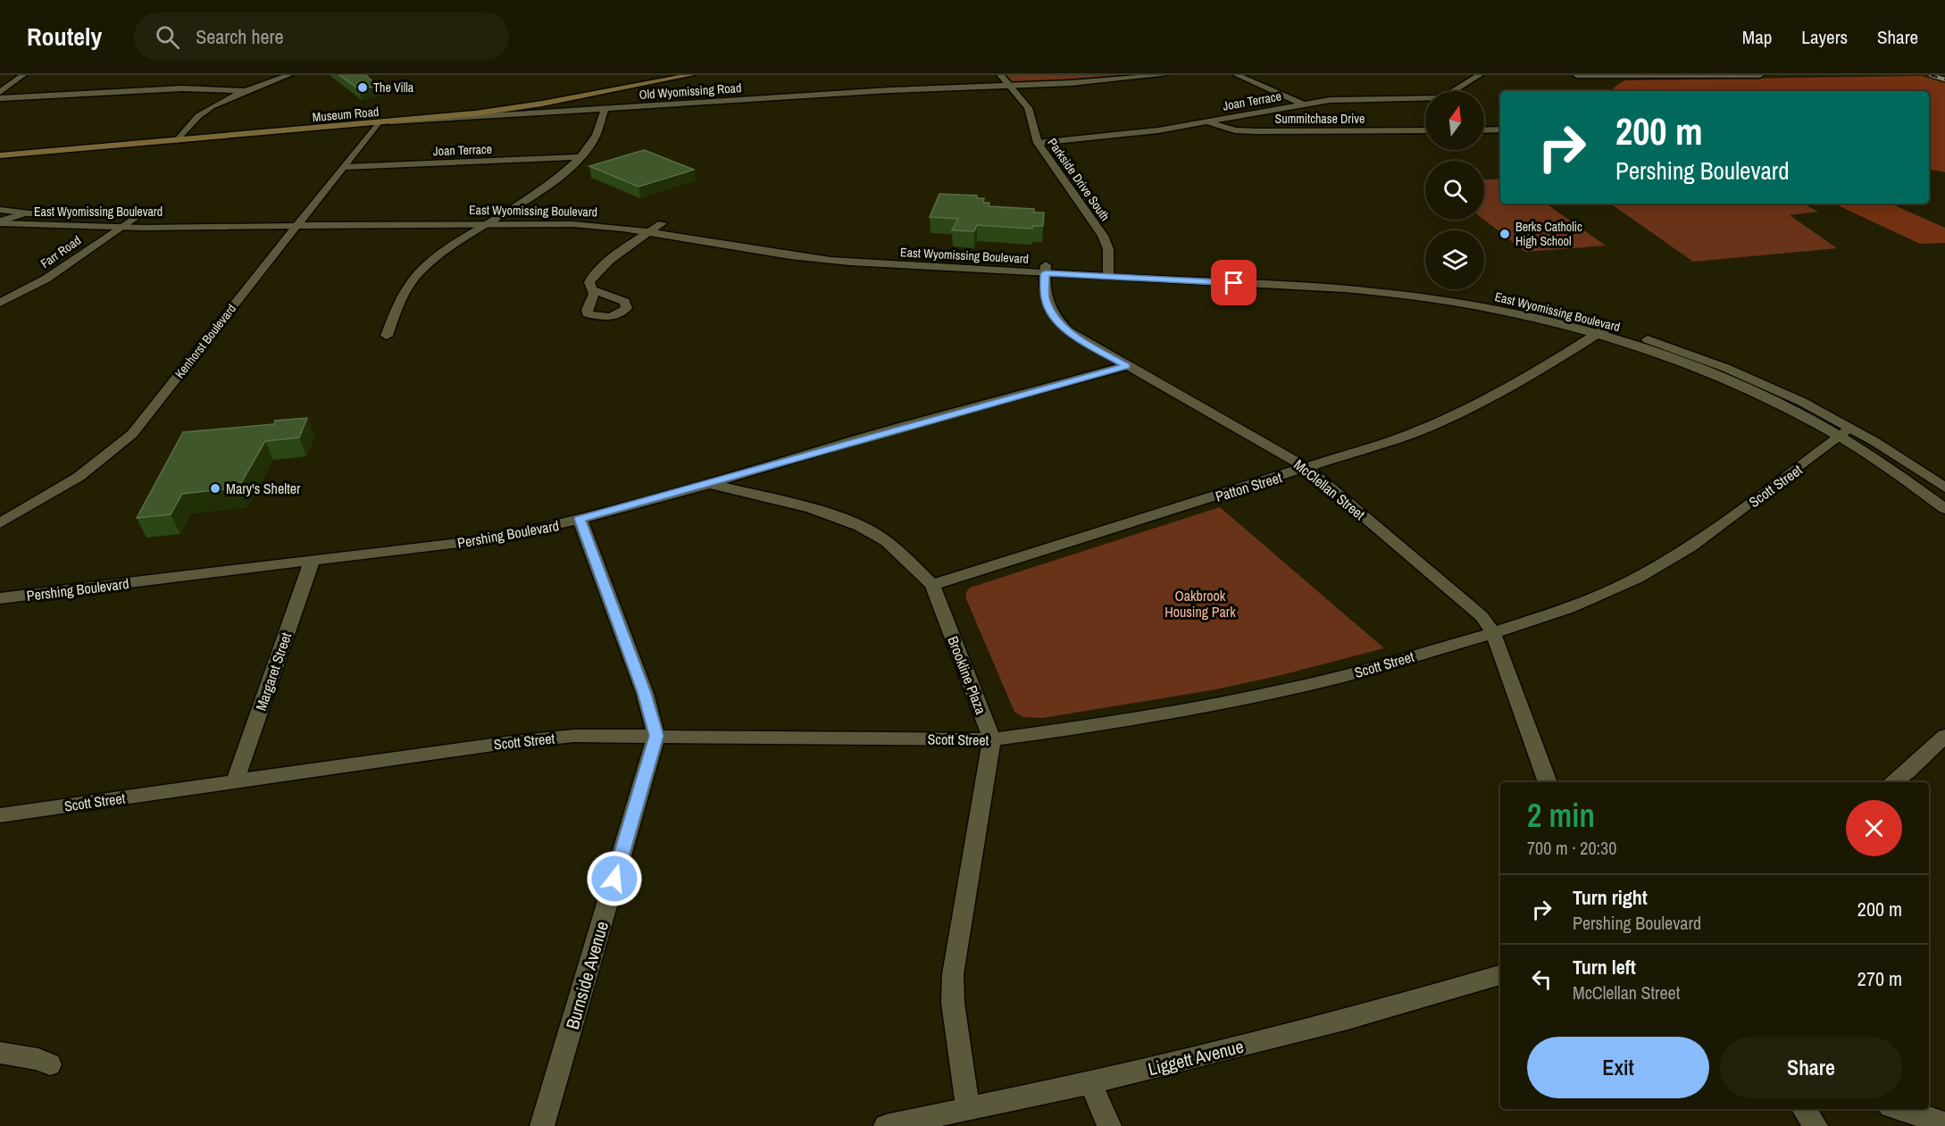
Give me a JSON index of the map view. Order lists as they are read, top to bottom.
{
  "streets": {
    "main road": ["Museum Road"],
    "street": [
      "Old Wyomissing Road",
      "Joan Terrace",
      "Summitchase Drive",
      "Parkside Drive South",
      "East Wyomissing Boulevard",
      "Farr Road",
      "Kenhorst Boulevard",
      "Scott Street",
      "Patton Street",
      "McClellan Street",
      "Pershing Boulevard",
      "Margaret Street",
      "Brookline Plaza",
      "Burnside Avenue",
      "Liggett Avenue"
    ]
  },
  "crossings": [
    ["Old Wyomissing Road", "Museum Road"],
    ["Old Wyomissing Road", "Parkside Drive South"],
    ["Old Wyomissing Road", "Kenhorst Boulevard"],
    ["Joan Terrace", "Summitchase Drive"],
    ["Joan Terrace", "Parkside Drive South"],
    ["Joan Terrace", "Kenhorst Boulevard"],
    ["Museum Road", "Kenhorst Boulevard"],
    ["Parkside Drive South", "East Wyomissing Boulevard"],
    ["East Wyomissing Boulevard", "Farr Road"],
    ["East Wyomissing Boulevard", "Kenhorst Boulevard"],
    ["East Wyomissing Boulevard", "Scott Street"],
    ["East Wyomissing Boulevard", "Patton Street"],
    ["East Wyomissing Boulevard", "McClellan Street"],
    ["Scott Street", "McClellan Street"],
    ["Scott Street", "Margaret Street"],
    ["Scott Street", "Brookline Plaza"],
    ["Scott Street", "Burnside Avenue"],
    ["Patton Street", "McClellan Street"],
    ["Patton Street", "Brookline Plaza"],
    ["McClellan Street", "Pershing Boulevard"],
    ["Pershing Boulevard", "Margaret Street"],
    ["Pershing Boulevard", "Brookline Plaza"]
  ],
  "parks": ["Oakbrook Housing Park"],
  "places": ["The Villa", "Berks Catholic High School", "Mary's Shelter"],
  "north": "top",
  "page": {
    "header": "Routely",
    "search": "Search here",
    "nav": ["Map", "Layers", "Share"],
    "turn": ["200 m", "Pershing Boulevard"],
    "heading": ["2 min", "700 m · 20:30"],
    "list": [
      {
        "name": "Turn right",
        "note": "Pershing Boulevard",
        "value": "200 m"
      },
      {
        "name": "Turn left",
        "note": "McClellan Street",
        "value": "270 m"
      }
    ],
    "buttons": ["Exit", "Share"]
  }
}
